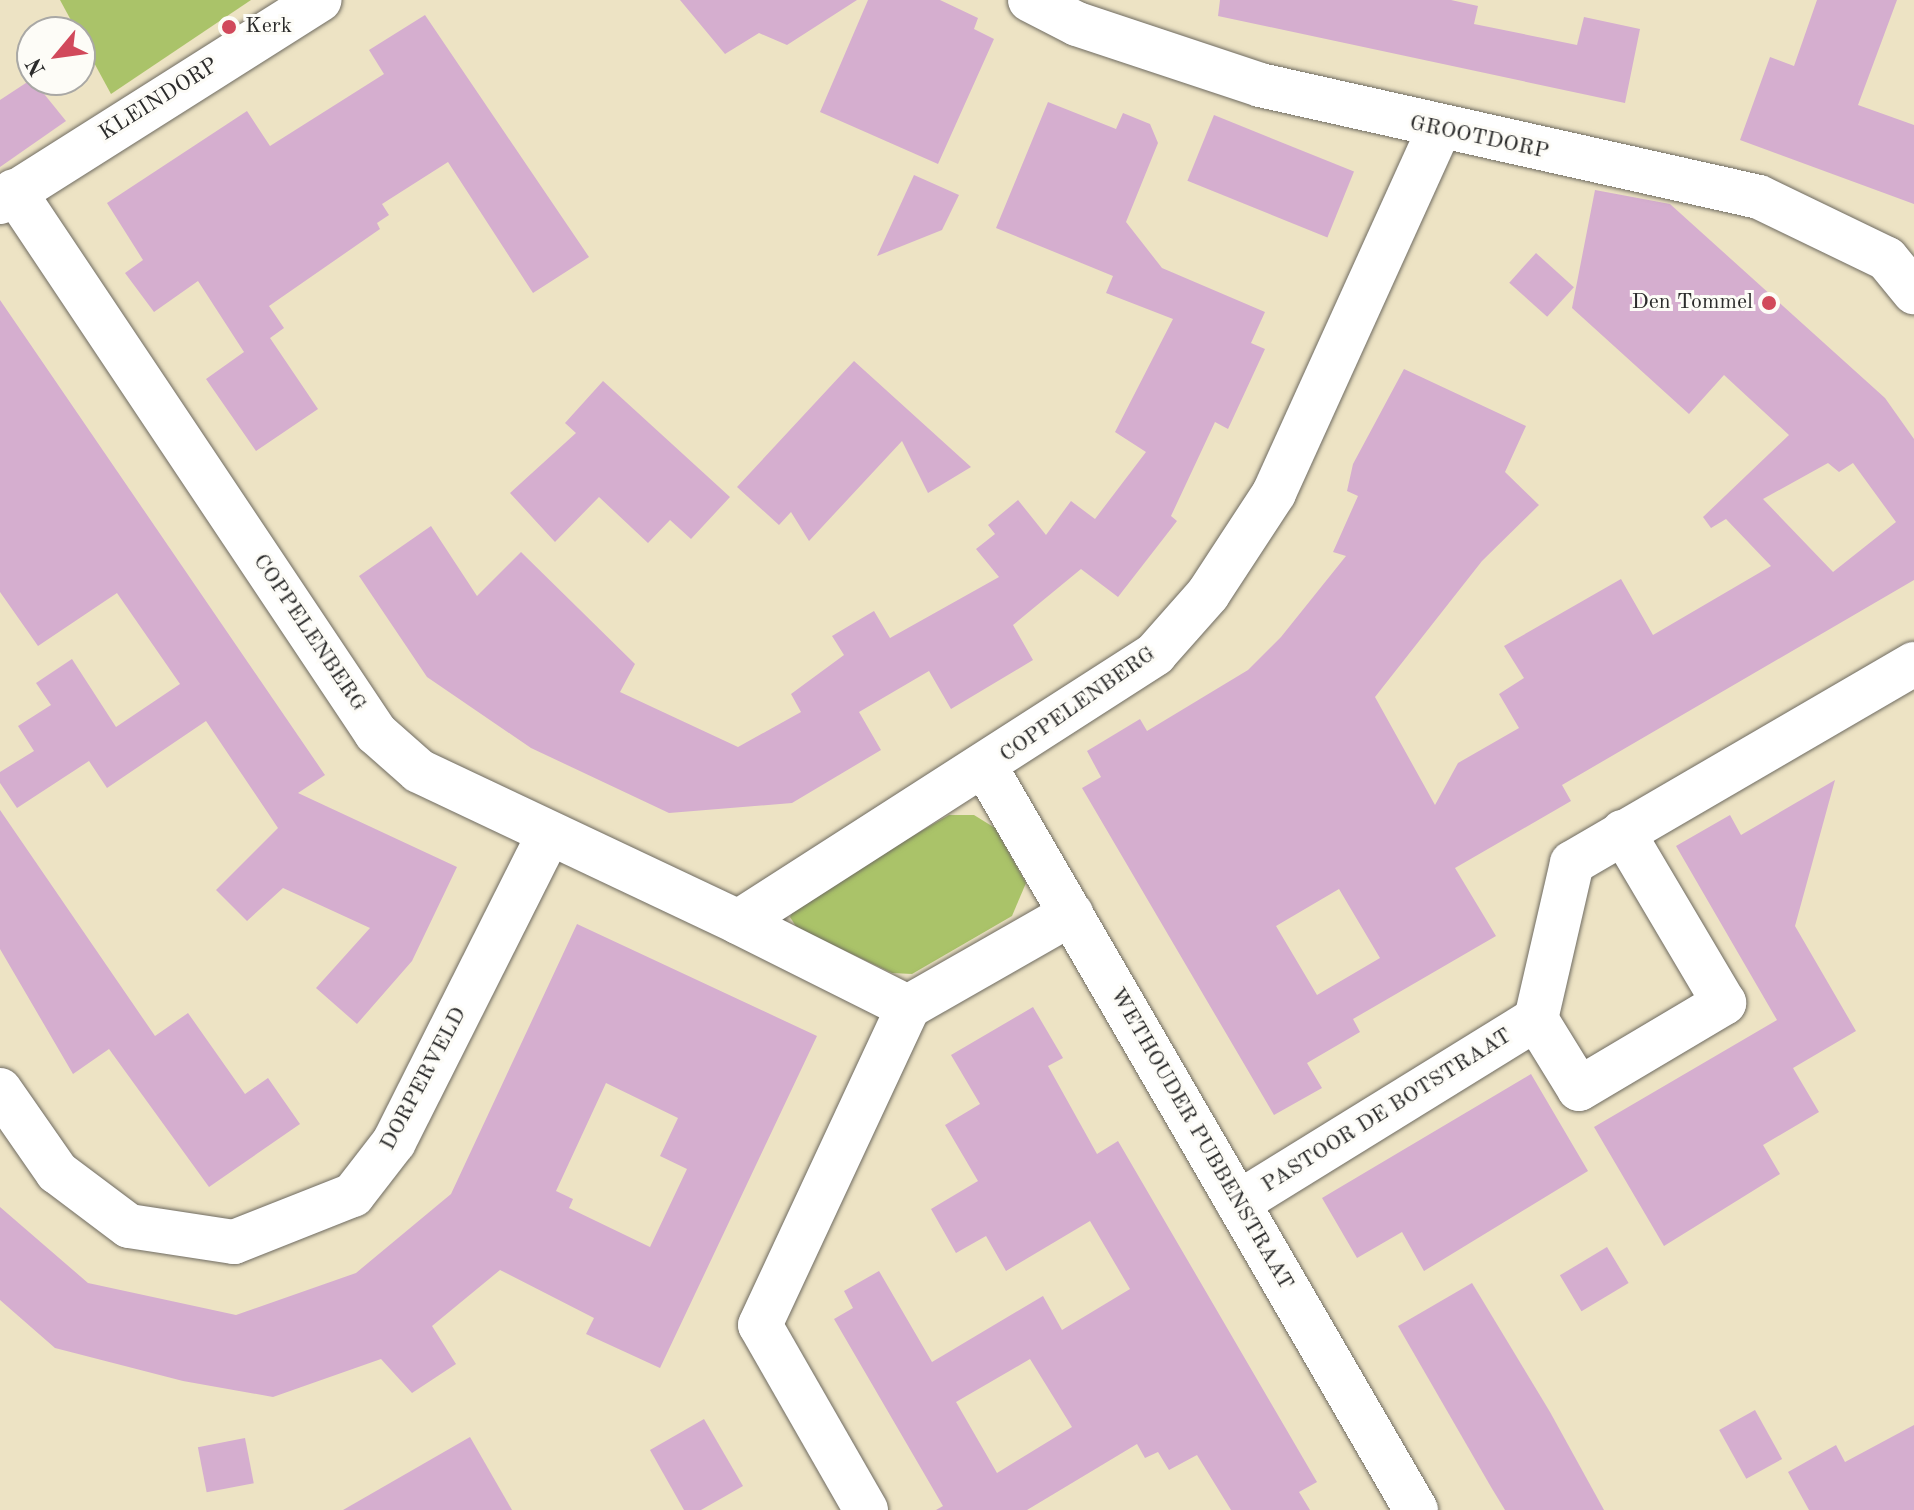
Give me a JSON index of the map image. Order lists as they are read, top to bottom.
{
  "streets": {
    "street": [
      "KLEINDORP",
      "GROOTDORP",
      "COPPELENBERG",
      "DORPERVELD",
      "PASTOOR DE BOTSTRAAT",
      "WETHOUDER PUBBENSTRAAT"
    ]
  },
  "crossings": [
    ["KLEINDORP", "COPPELENBERG"],
    ["GROOTDORP", "COPPELENBERG"],
    ["COPPELENBERG", "DORPERVELD"],
    ["COPPELENBERG", "WETHOUDER PUBBENSTRAAT"],
    ["PASTOOR DE BOTSTRAAT", "WETHOUDER PUBBENSTRAAT"]
  ],
  "places": ["Kerk", "Den Tommel"],
  "north": "bottom left"
}
